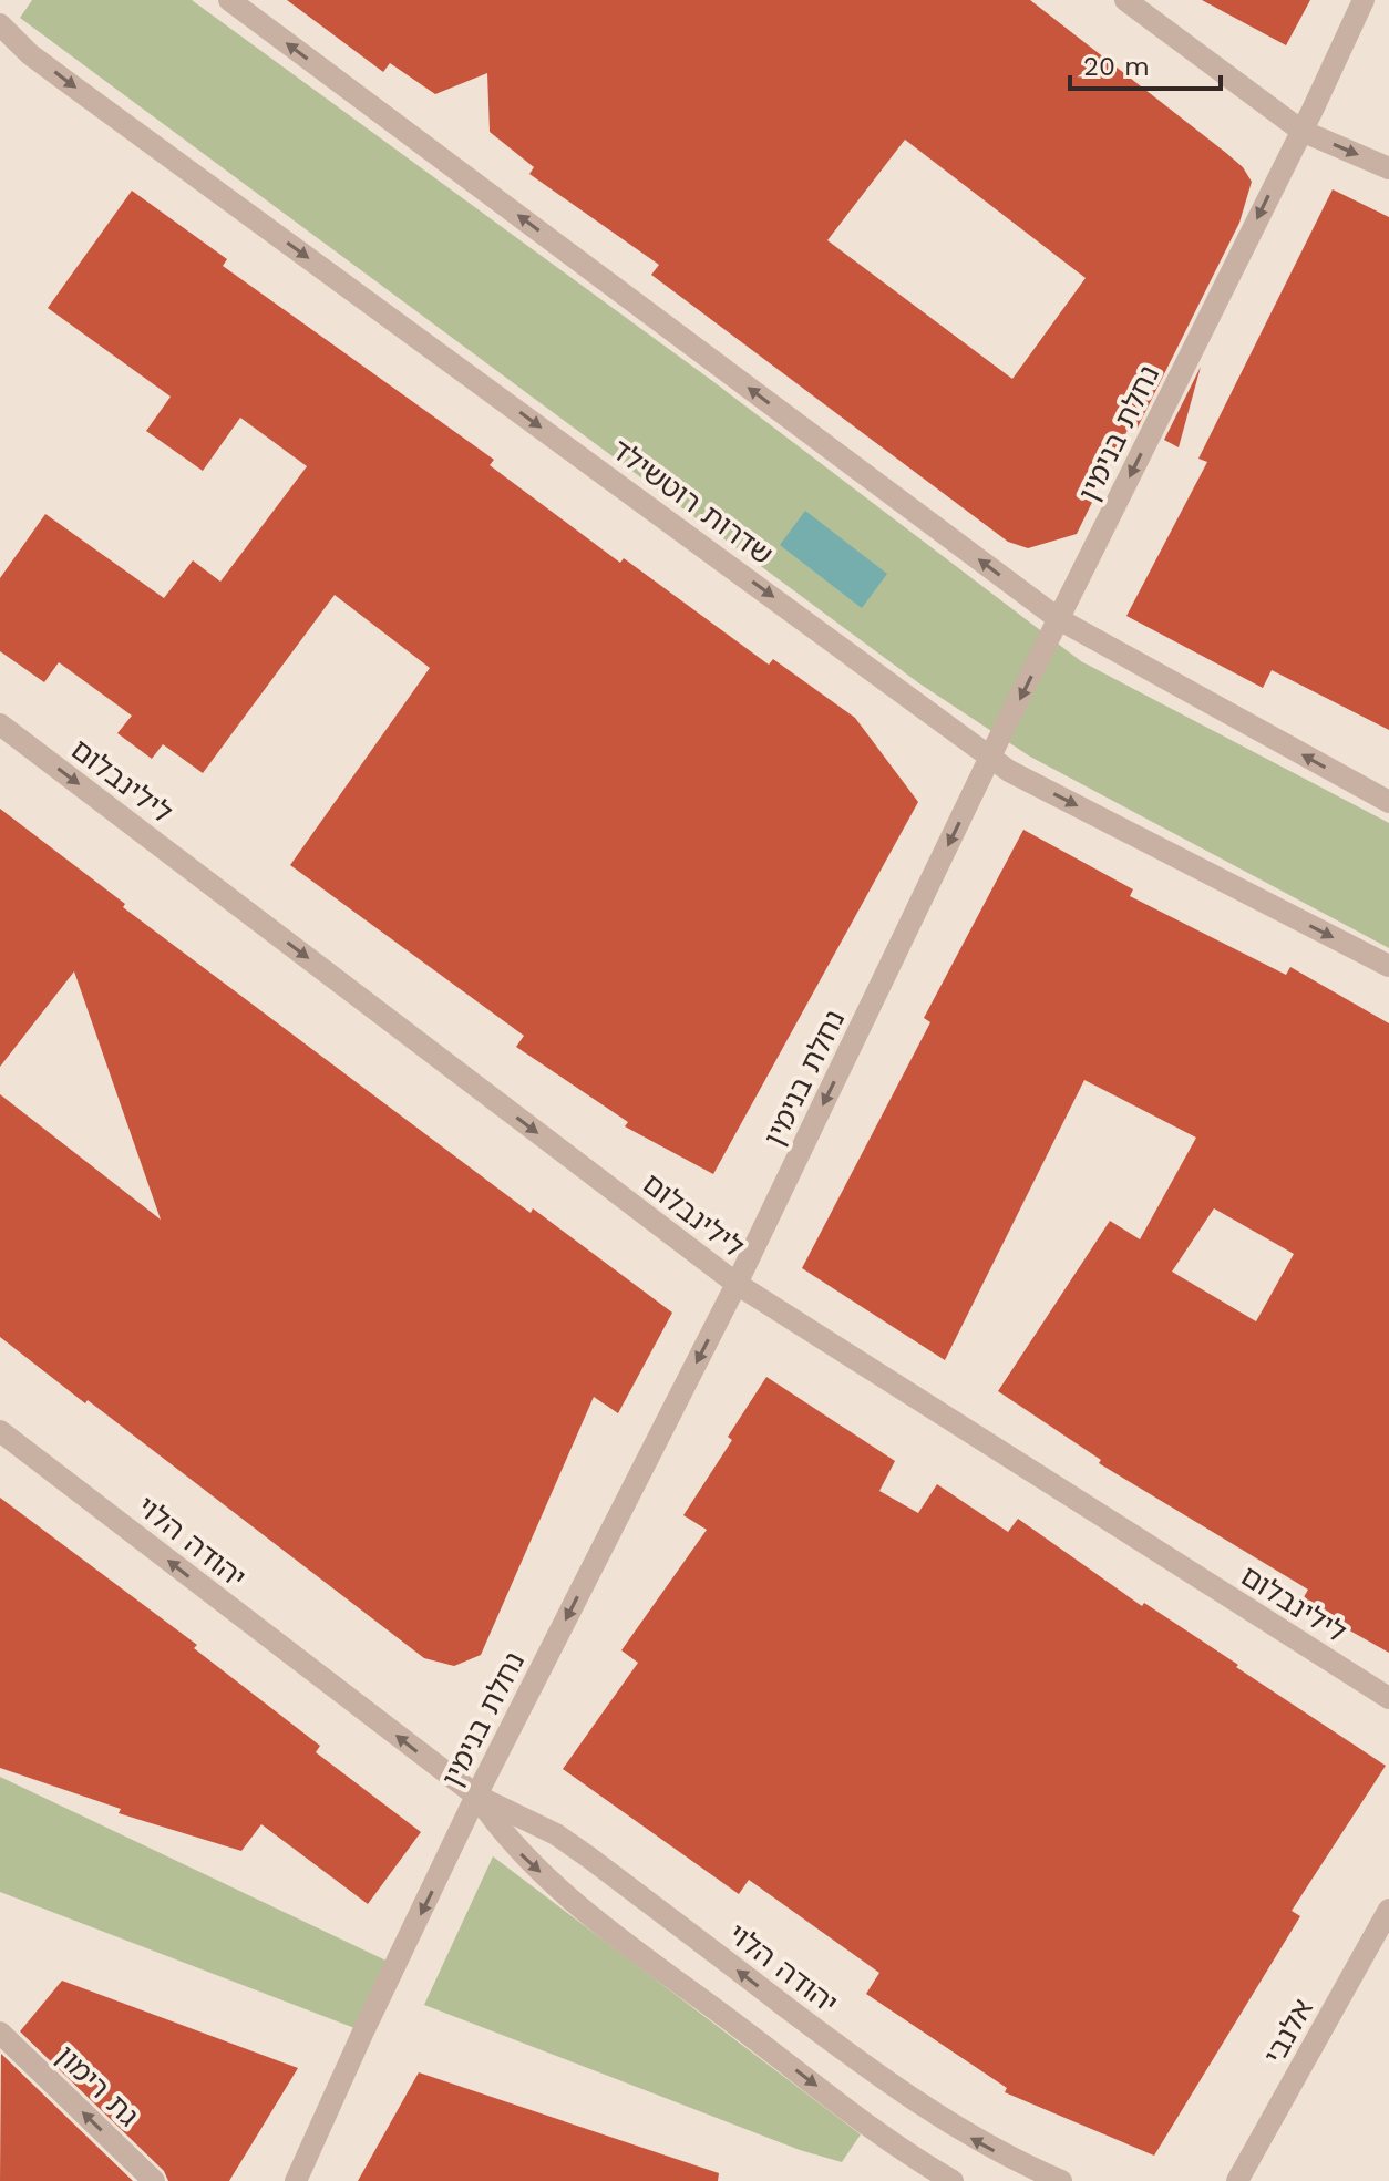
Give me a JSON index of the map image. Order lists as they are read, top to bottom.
{
  "streets": {
    "street": [
      "נחלת בנימין",
      "שדרות רוטשילד",
      "לילינבלום",
      "יהודה הלוי",
      "אלנבי",
      "גת רימון"
    ]
  },
  "crossings": [
    ["נחלת בנימין", "שדרות רוטשילד"],
    ["נחלת בנימין", "לילינבלום"],
    ["נחלת בנימין", "יהודה הלוי"]
  ],
  "one_way": ["נחלת בנימין", "לילינבלום", "גת רימון"],
  "scale_bar": "20 m"
}
